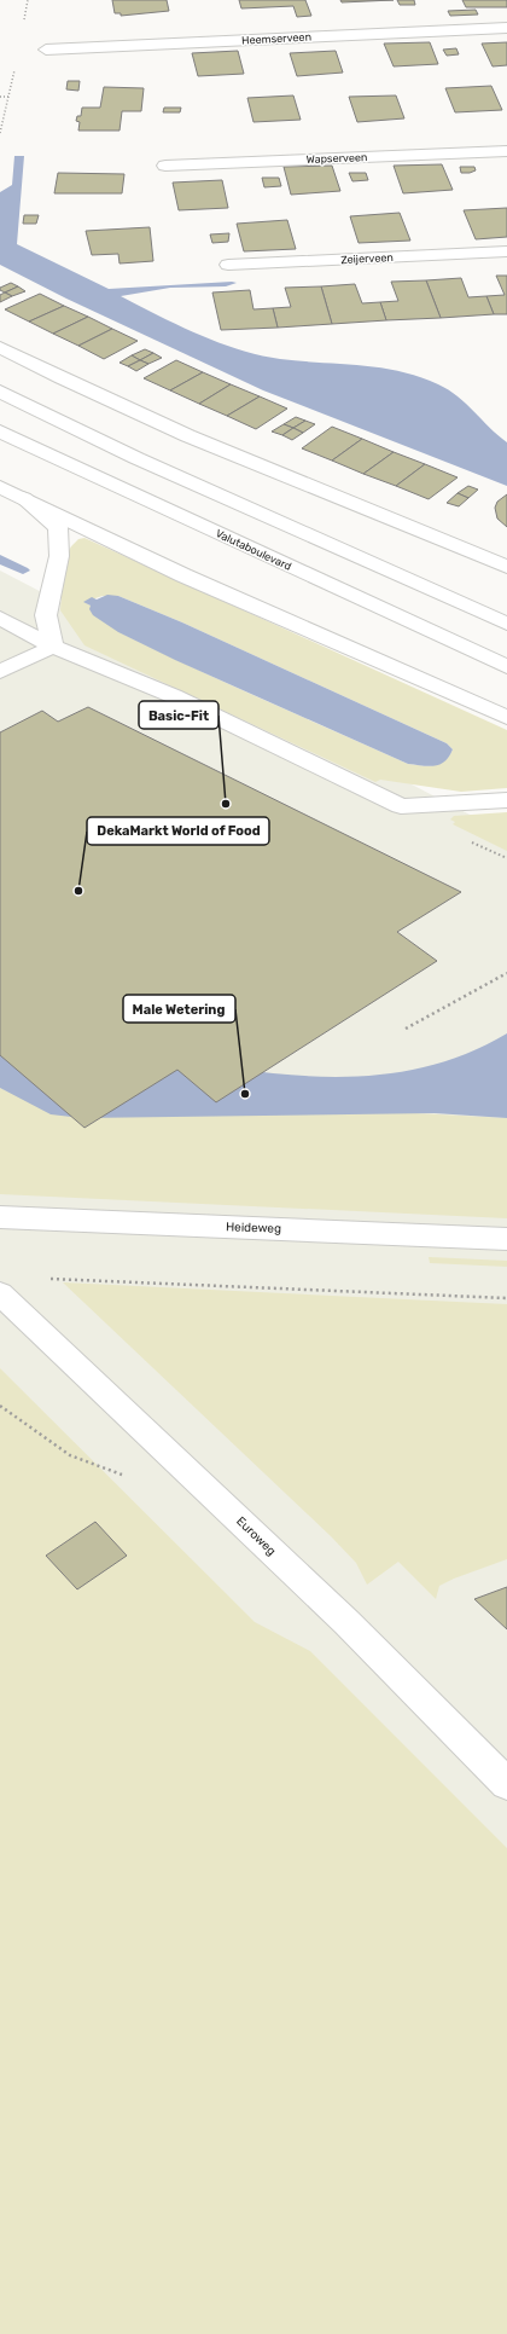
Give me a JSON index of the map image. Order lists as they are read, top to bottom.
{
  "streets": {
    "street": [
      "Heemserveen",
      "Wapserveen",
      "Zeijerveen",
      "Valutaboulevard",
      "Heideweg",
      "Euroweg"
    ]
  },
  "places": ["Basic-Fit", "DekaMarkt World of Food", "Male Wetering"]
}
